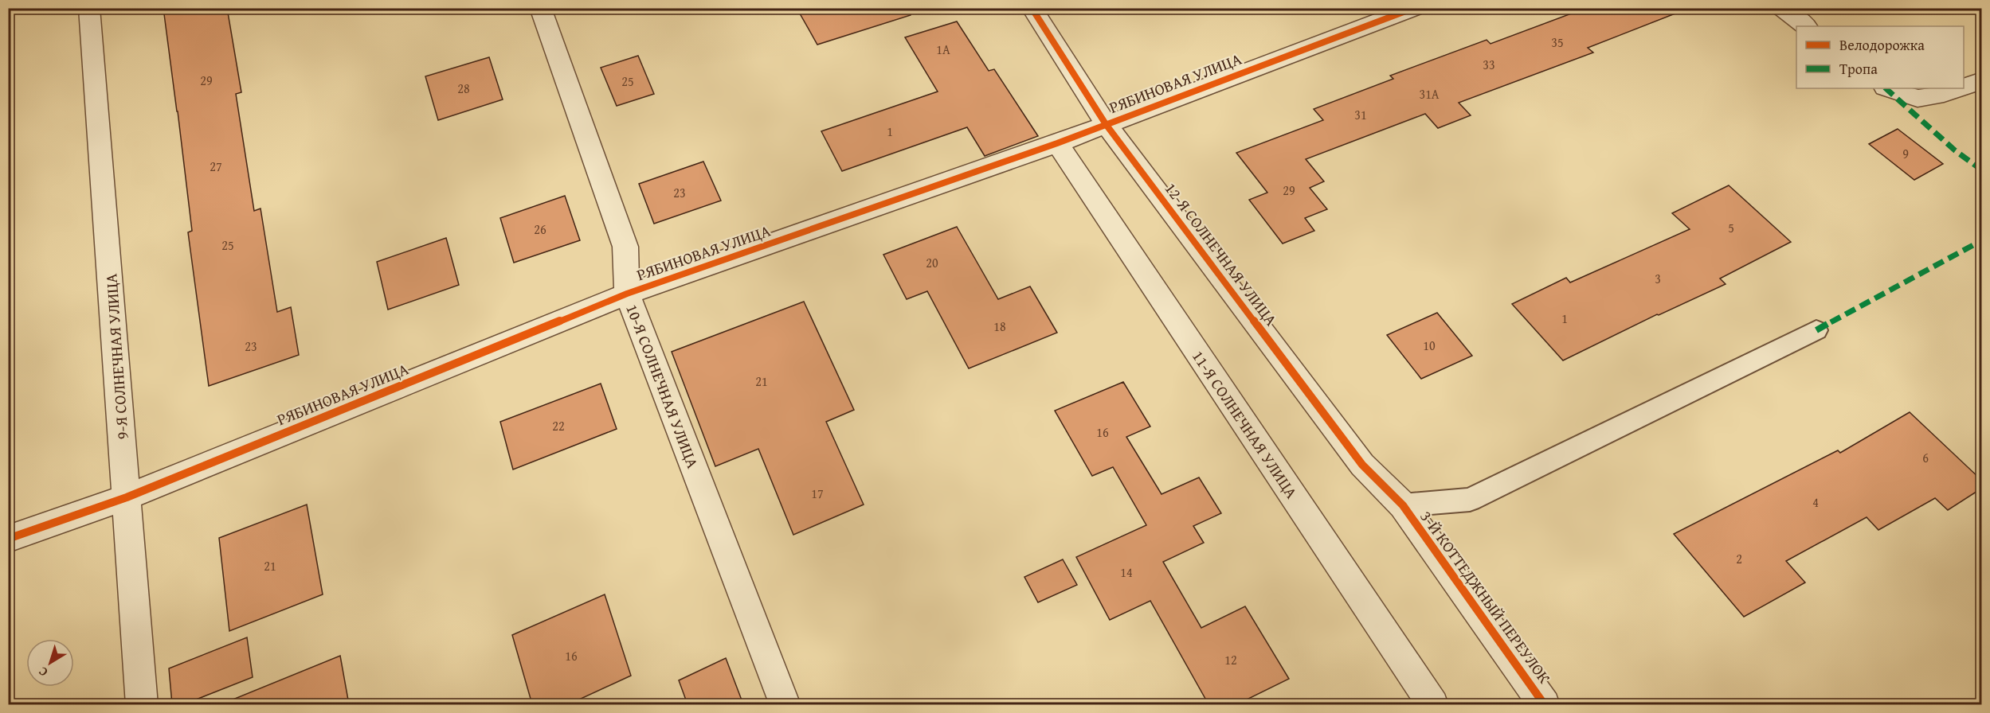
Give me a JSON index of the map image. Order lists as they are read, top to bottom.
{
  "streets": {
    "street": [
      "РЯБИНОВАЯ УЛИЦА",
      "12-Я СОЛНЕЧНАЯ УЛИЦА",
      "9-Я СОЛНЕЧНАЯ УЛИЦА",
      "10-Я СОЛНЕЧНАЯ УЛИЦА",
      "11-Я СОЛНЕЧНАЯ УЛИЦА",
      "3-Й КОТТЕДЖНЫЙ ПЕРЕУЛОК"
    ]
  },
  "crossings": [
    ["РЯБИНОВАЯ УЛИЦА", "12-Я СОЛНЕЧНАЯ УЛИЦА"],
    ["РЯБИНОВАЯ УЛИЦА", "9-Я СОЛНЕЧНАЯ УЛИЦА"],
    ["РЯБИНОВАЯ УЛИЦА", "10-Я СОЛНЕЧНАЯ УЛИЦА"],
    ["РЯБИНОВАЯ УЛИЦА", "11-Я СОЛНЕЧНАЯ УЛИЦА"],
    ["12-Я СОЛНЕЧНАЯ УЛИЦА", "3-Й КОТТЕДЖНЫЙ ПЕРЕУЛОК"]
  ],
  "house_numbers": [
    "35",
    "1А",
    "33",
    "29",
    "25",
    "28",
    "31А",
    "31",
    "1",
    "9",
    "27",
    "29",
    "23",
    "5",
    "26",
    "25",
    "20",
    "3",
    "1",
    "18",
    "10",
    "23",
    "21",
    "22",
    "16",
    "6",
    "17",
    "4",
    "2",
    "21",
    "14",
    "16",
    "12"
  ],
  "legend": ["Велодорожка", "Тропа"],
  "north": "bottom left"
}
